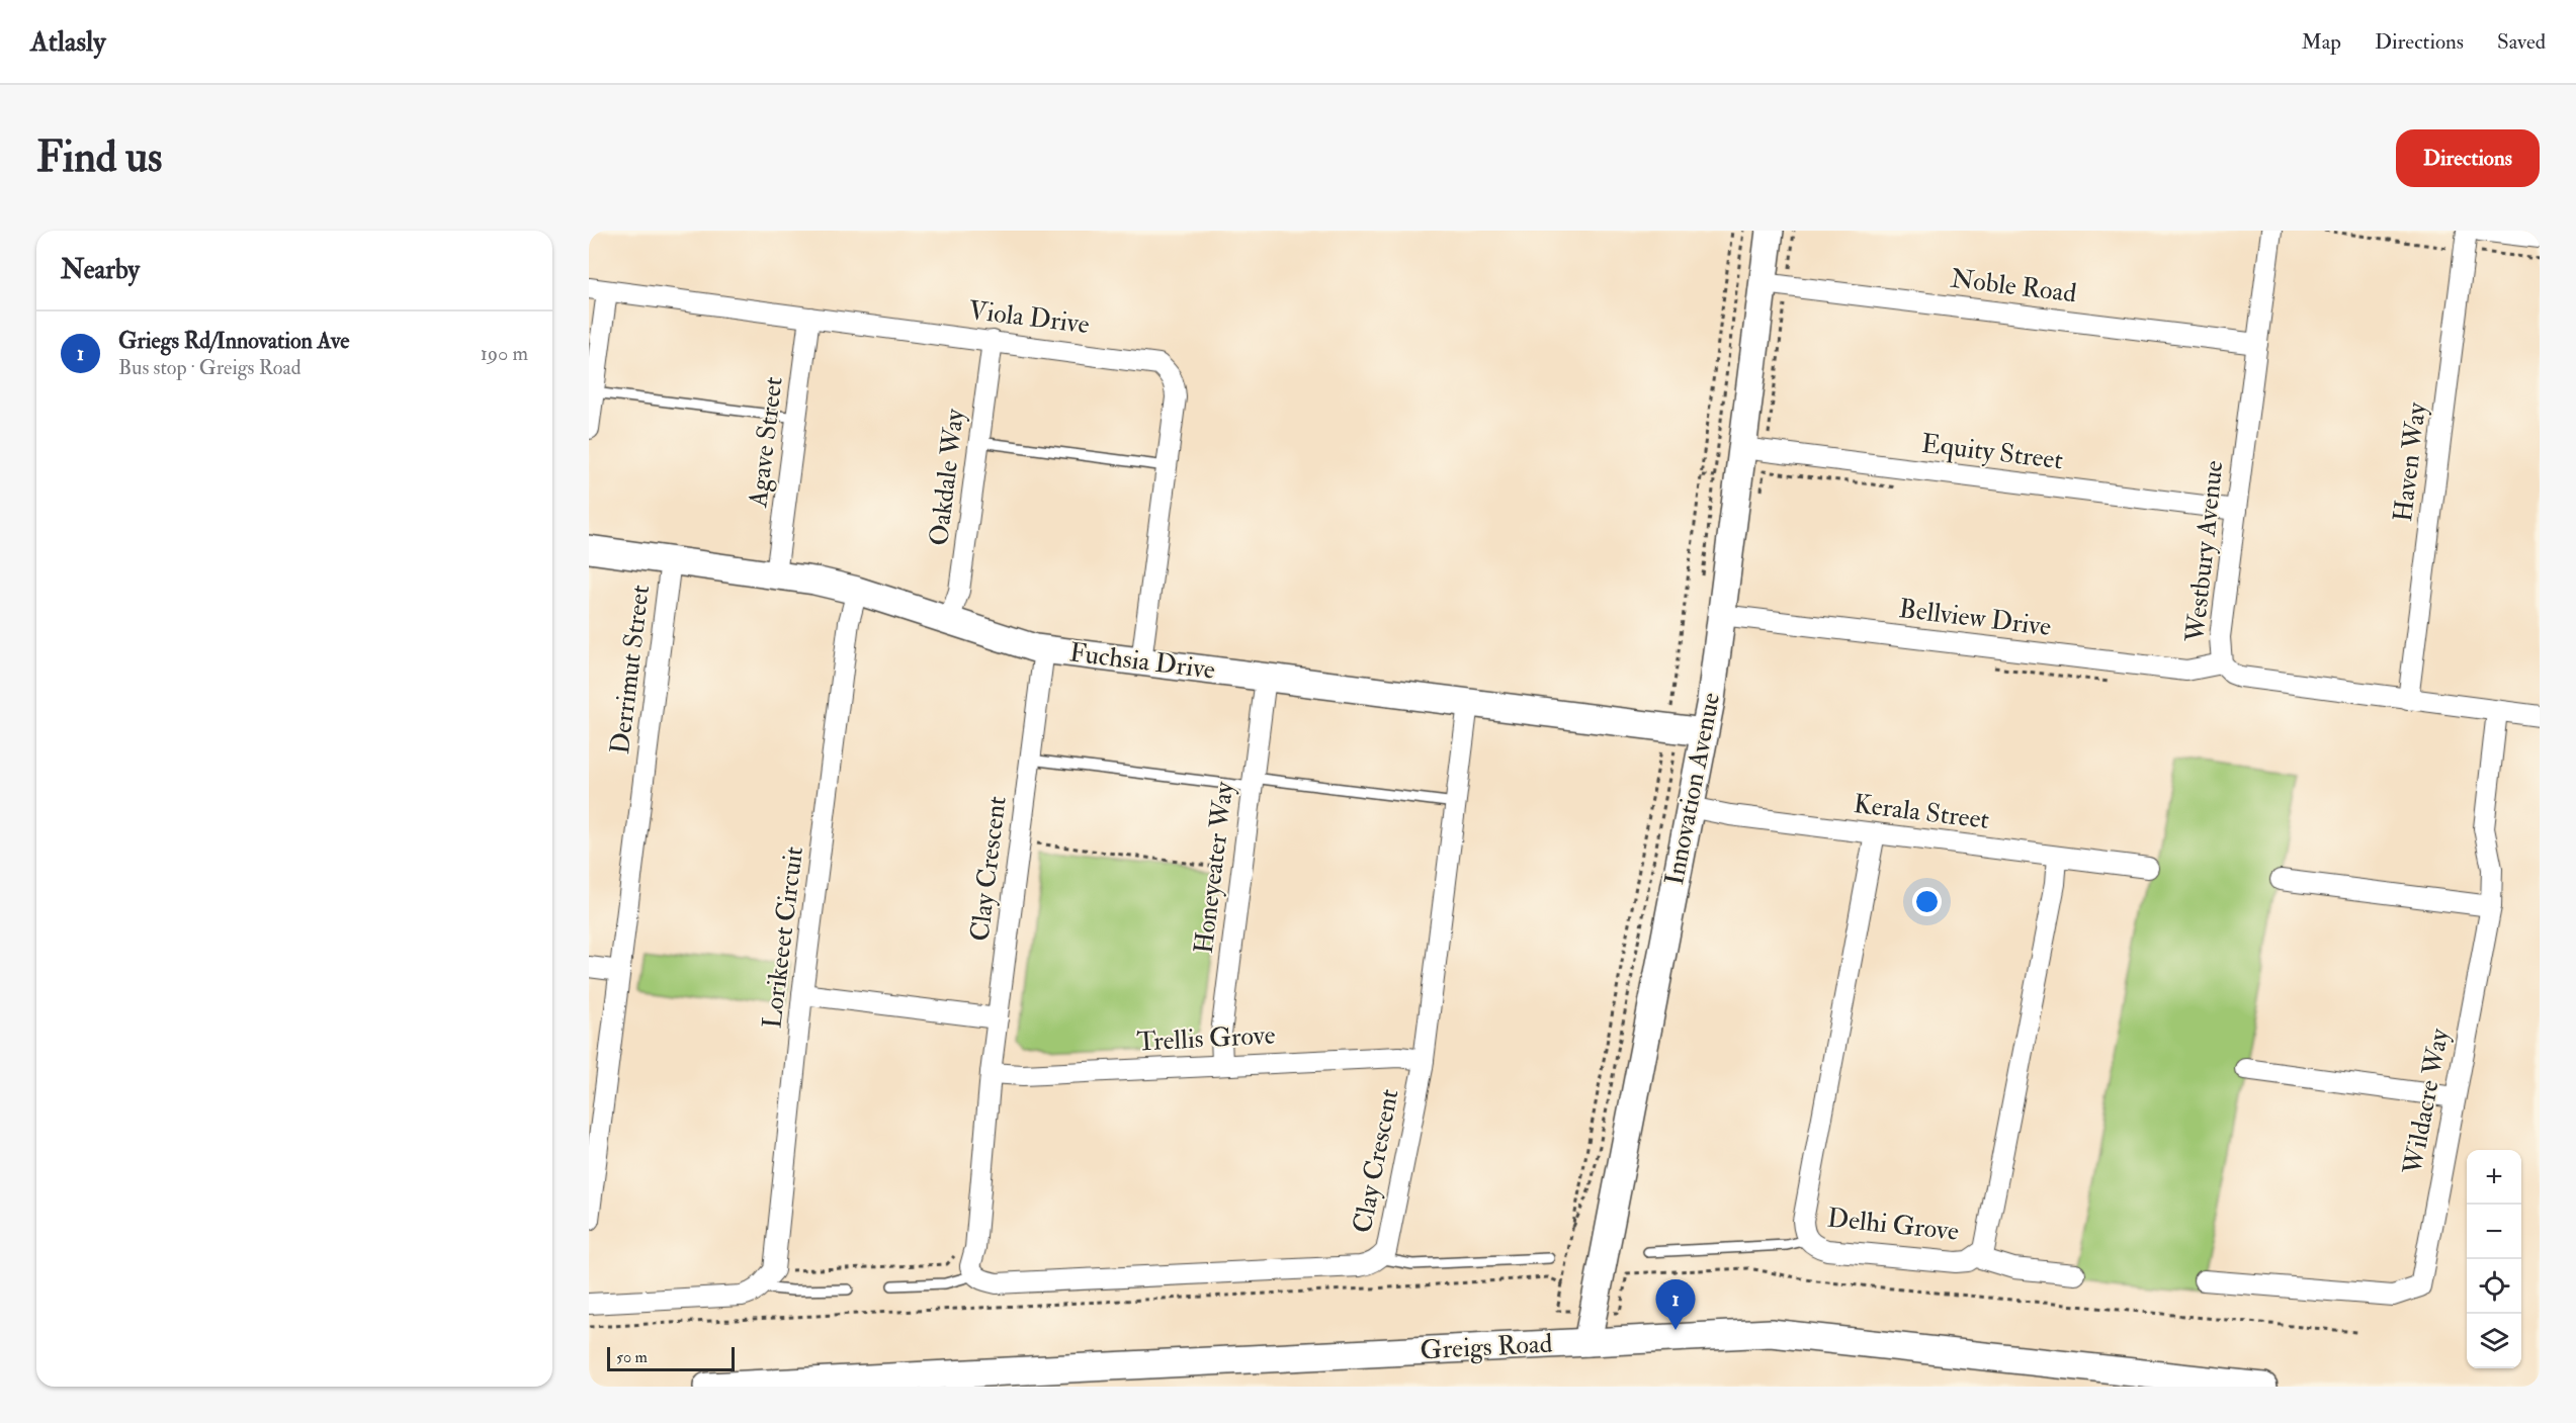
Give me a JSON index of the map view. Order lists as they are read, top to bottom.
{
  "streets": {
    "street": [
      "Noble Road",
      "Viola Drive",
      "Agave Street",
      "Equity Street",
      "Haven Way",
      "Oakdale Way",
      "Westbury Avenue",
      "Bellview Drive",
      "Fuchsia Drive",
      "Derrimut Street",
      "Innovation Avenue",
      "Kerala Street",
      "Honeyeater Way",
      "Clay Crescent",
      "Lorikeeet Circuit",
      "Trellis Grove",
      "Wildacre Way",
      "Delhi Grove",
      "Greigs Road"
    ]
  },
  "crossings": [
    ["Noble Road", "Westbury Avenue"],
    ["Noble Road", "Innovation Avenue"],
    ["Viola Drive", "Agave Street"],
    ["Viola Drive", "Oakdale Way"],
    ["Viola Drive", "Fuchsia Drive"],
    ["Agave Street", "Fuchsia Drive"],
    ["Equity Street", "Westbury Avenue"],
    ["Equity Street", "Innovation Avenue"],
    ["Haven Way", "Westbury Avenue"],
    ["Oakdale Way", "Fuchsia Drive"],
    ["Westbury Avenue", "Bellview Drive"],
    ["Westbury Avenue", "Wildacre Way"],
    ["Bellview Drive", "Innovation Avenue"],
    ["Fuchsia Drive", "Derrimut Street"],
    ["Fuchsia Drive", "Innovation Avenue"],
    ["Fuchsia Drive", "Honeyeater Way"],
    ["Fuchsia Drive", "Clay Crescent"],
    ["Fuchsia Drive", "Lorikeeet Circuit"],
    ["Innovation Avenue", "Kerala Street"],
    ["Innovation Avenue", "Greigs Road"],
    ["Kerala Street", "Delhi Grove"],
    ["Honeyeater Way", "Trellis Grove"],
    ["Clay Crescent", "Trellis Grove"]
  ],
  "scale_bar": "50 m",
  "page": {
    "header": "Atlasly",
    "nav": ["Map", "Directions", "Saved"],
    "buttons": "Directions",
    "title": "Find us",
    "heading": "Nearby",
    "list": [
      {
        "mark": "1",
        "name": "Griegs Rd/Innovation Ave",
        "note": "Bus stop · Greigs Road",
        "value": "190 m"
      }
    ],
    "map_buttons": ["+", "−"],
    "pins": "1",
    "scale": "50 m"
  }
}
